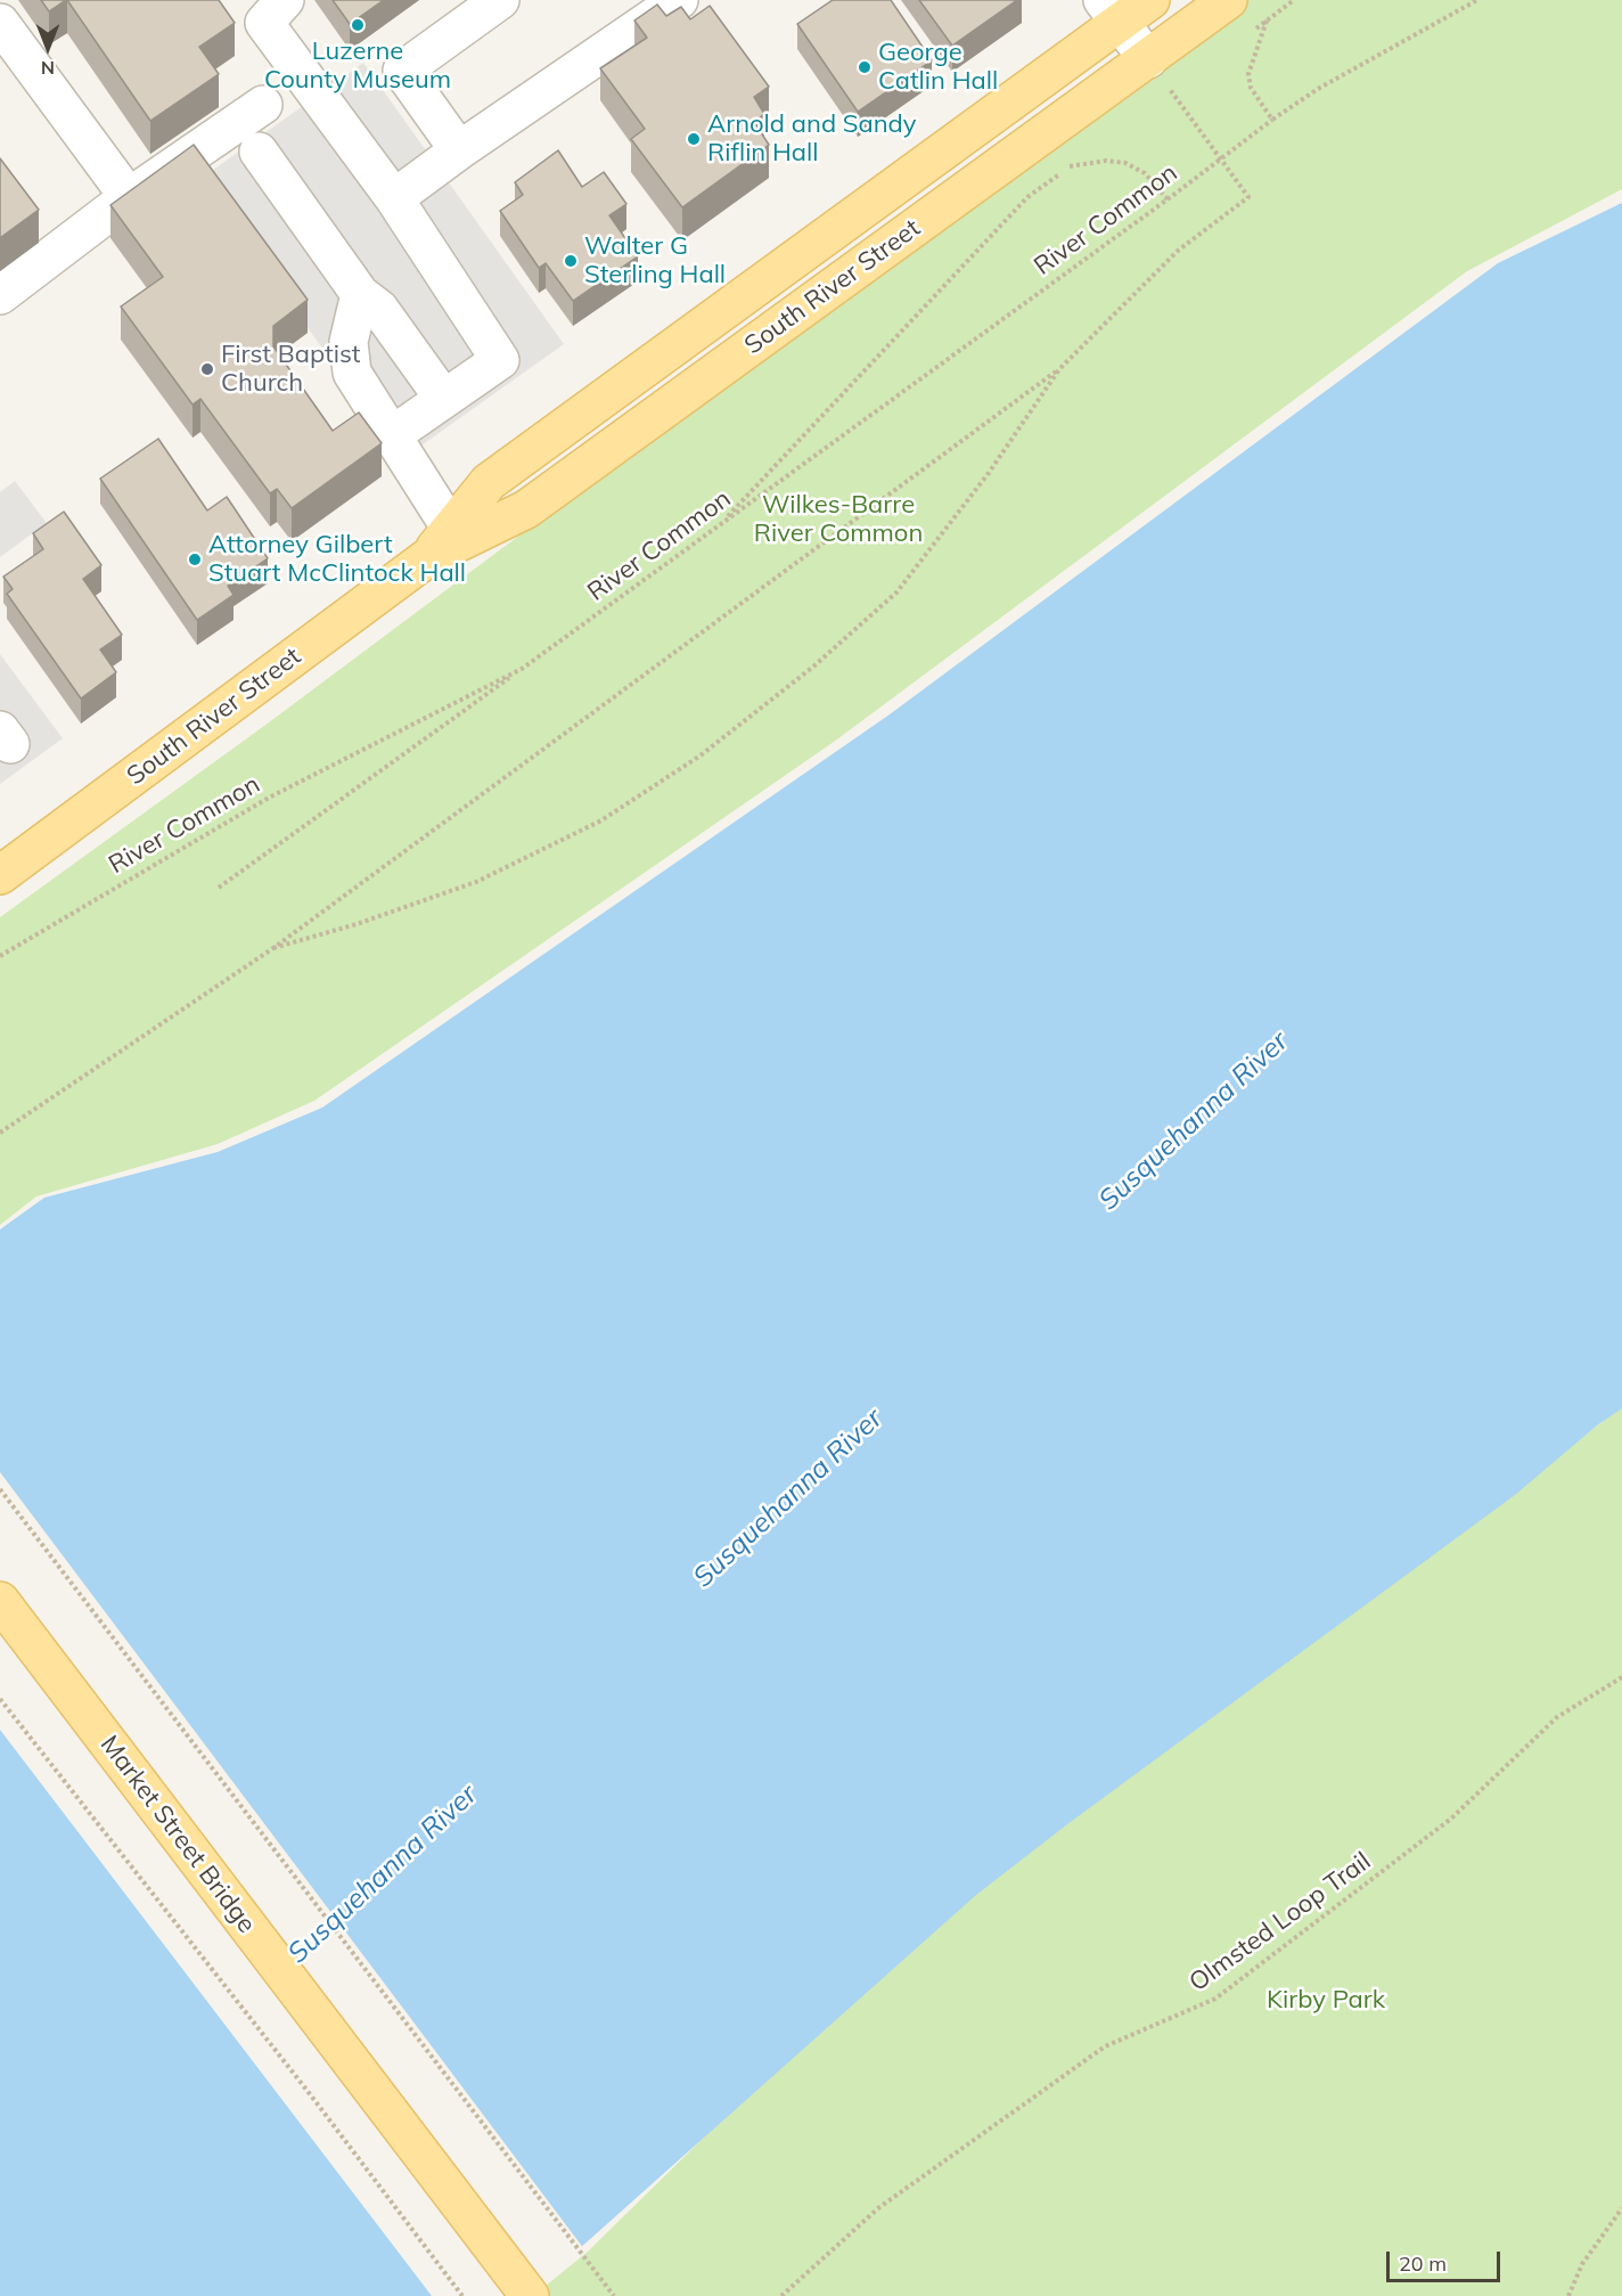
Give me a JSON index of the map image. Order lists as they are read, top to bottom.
{
  "streets": {
    "main road": ["South River Street", "Market Street Bridge"],
    "path": ["River Common", "Olmsted Loop Trail"]
  },
  "water": ["Susquehanna River"],
  "parks": ["Wilkes-Barre River Common", "Kirby Park"],
  "places": [
    "Luzerne County Museum",
    "George Catlin Hall",
    "Arnold and Sandy Riflin Hall",
    "Walter G Sterling Hall",
    "First Baptist Church",
    "Attorney Gilbert Stuart McClintock Hall"
  ],
  "scale_bar": "20 m",
  "north": "bottom"
}
